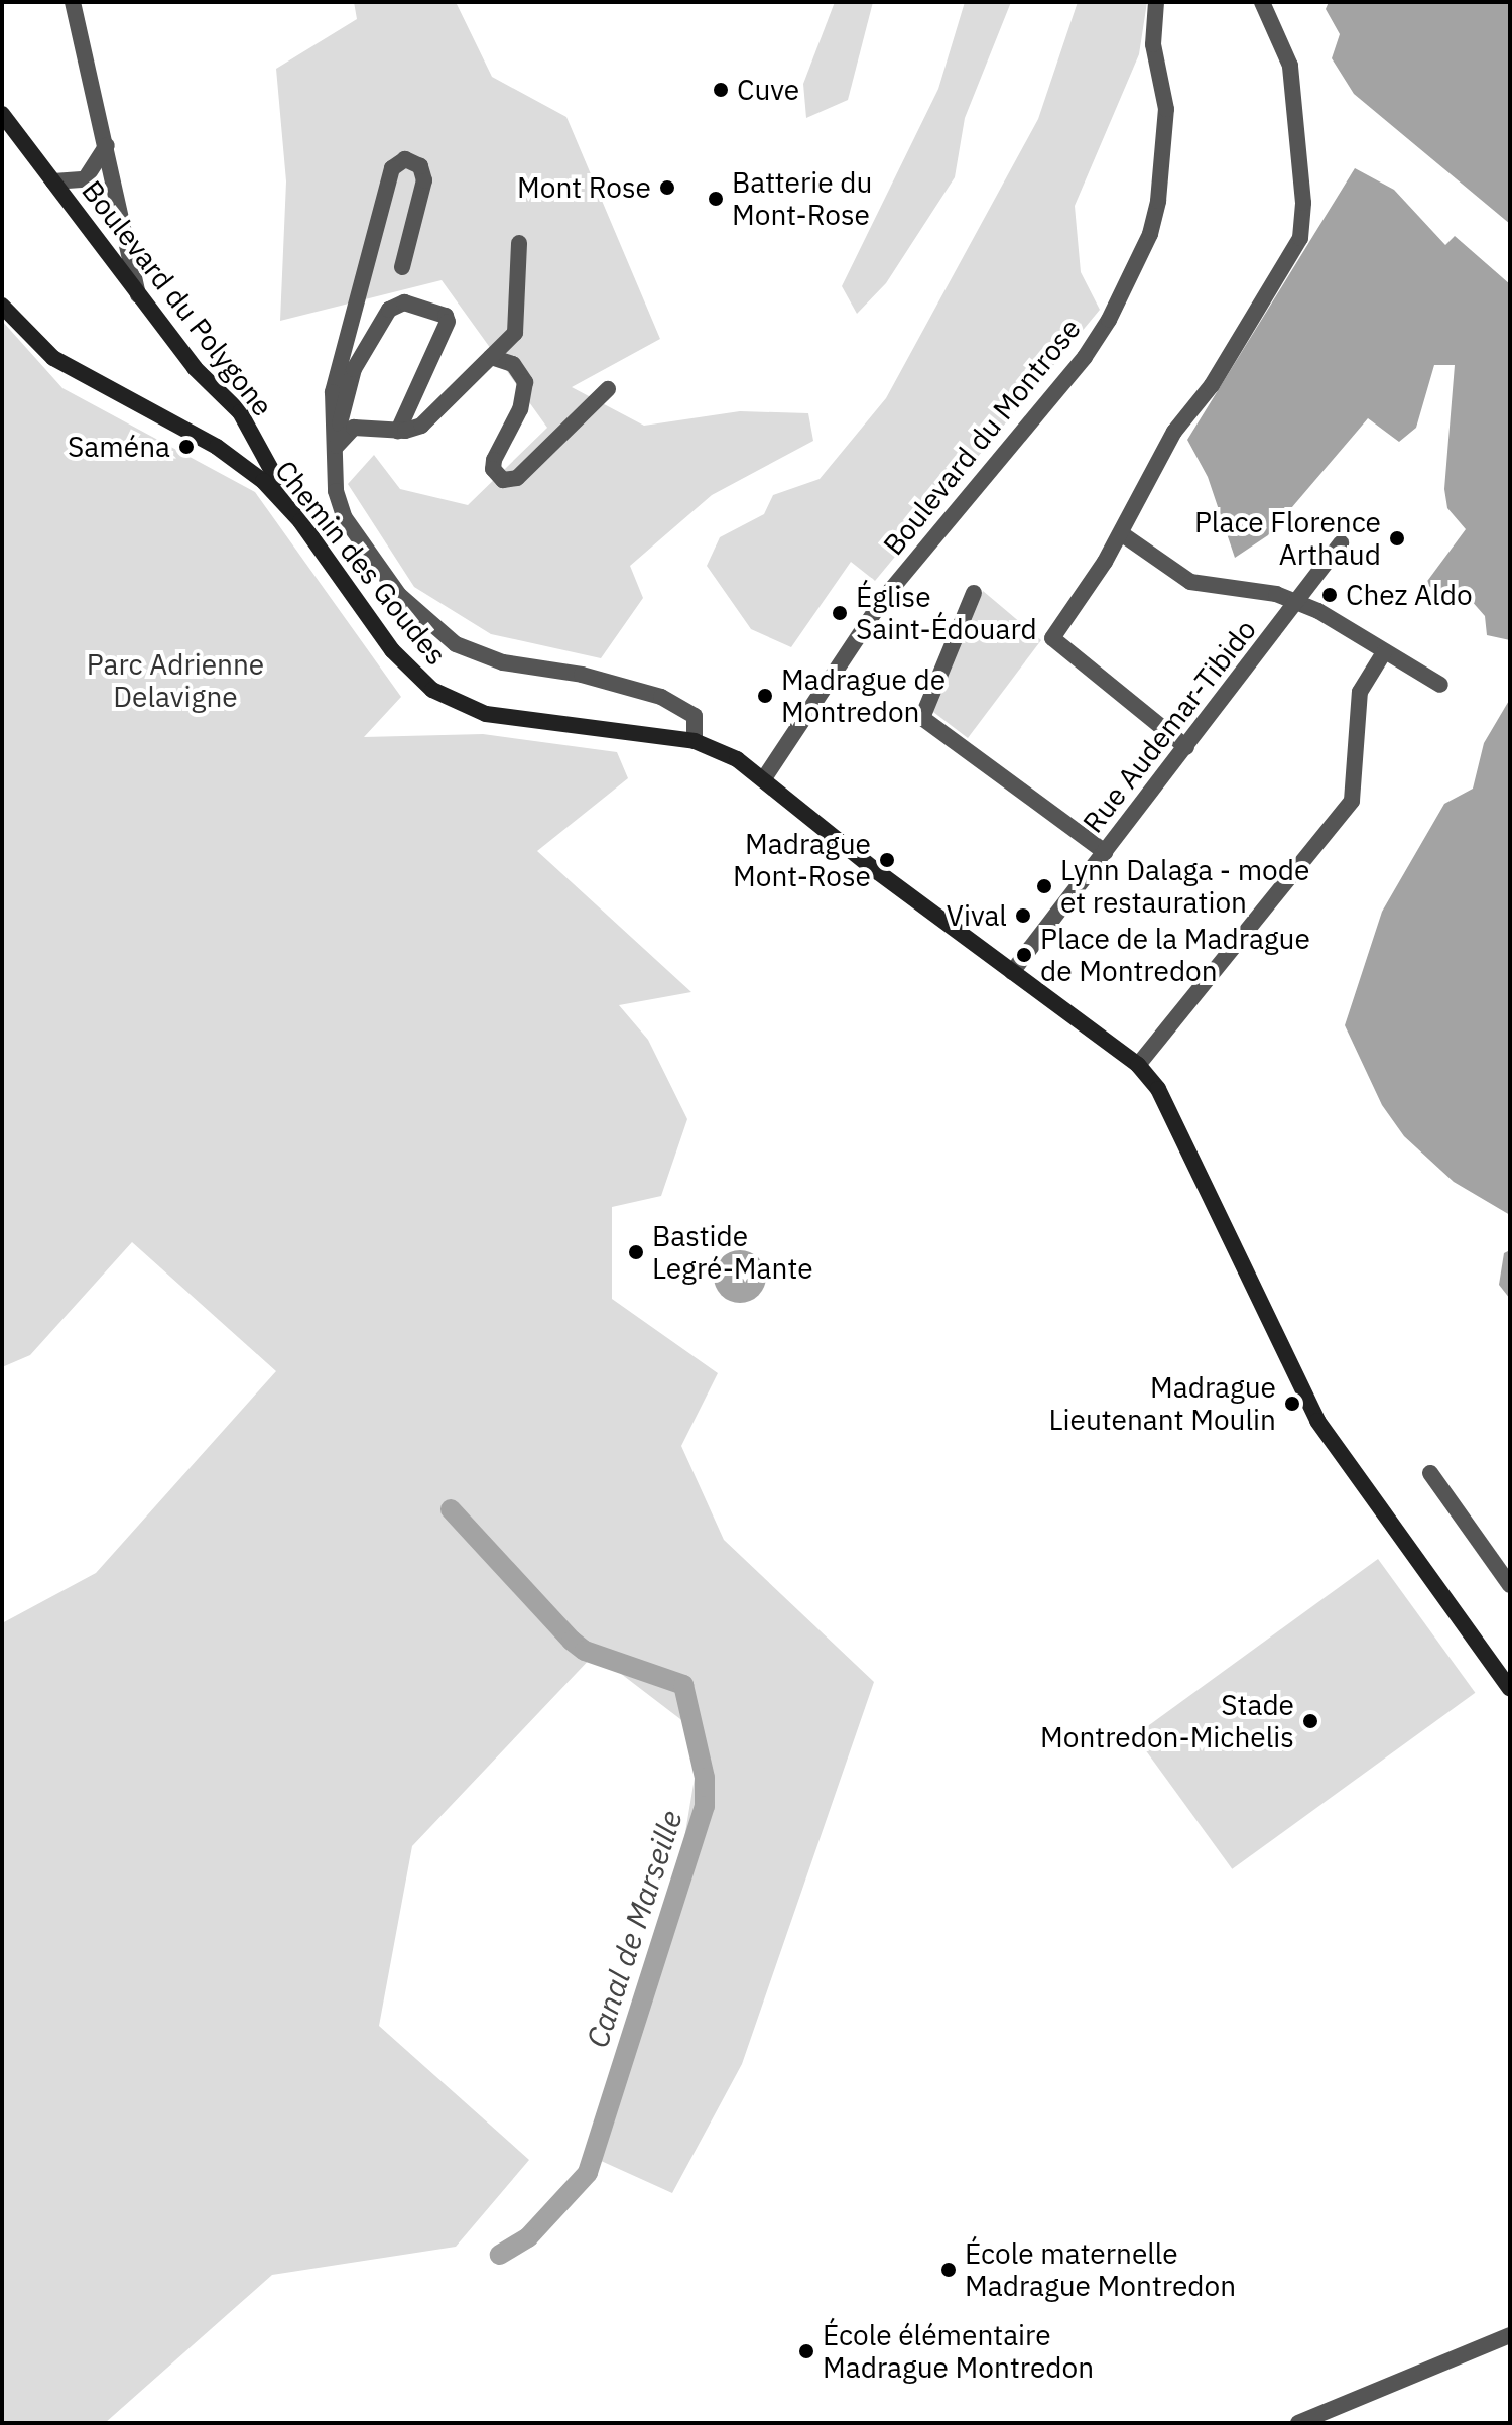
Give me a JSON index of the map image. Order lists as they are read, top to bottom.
{
  "streets": {
    "street": [
      "Boulevard du Polygone",
      "Boulevard du Montrose",
      "Chemin des Goudes",
      "Rue Audemar-Tibido"
    ]
  },
  "crossings": [
    ["Boulevard du Polygone", "Chemin des Goudes"],
    ["Boulevard du Montrose", "Chemin des Goudes"],
    ["Chemin des Goudes", "Rue Audemar-Tibido"]
  ],
  "water": ["Canal de Marseille"],
  "parks": ["Parc Adrienne Delavigne"],
  "places": [
    "Cuve",
    "Mont Rose",
    "Batterie du Mont-Rose",
    "Saména",
    "Place Florence Arthaud",
    "Chez Aldo",
    "Église Saint-Édouard",
    "Madrague de Montredon",
    "Madrague Mont-Rose",
    "Lynn Dalaga - mode et restauration",
    "Vival",
    "Place de la Madrague de Montredon",
    "Bastide Legré-Mante",
    "Madrague Lieutenant Moulin",
    "Stade Montredon-Michelis",
    "École maternelle Madrague Montredon",
    "École élémentaire Madrague Montredon"
  ]
}
